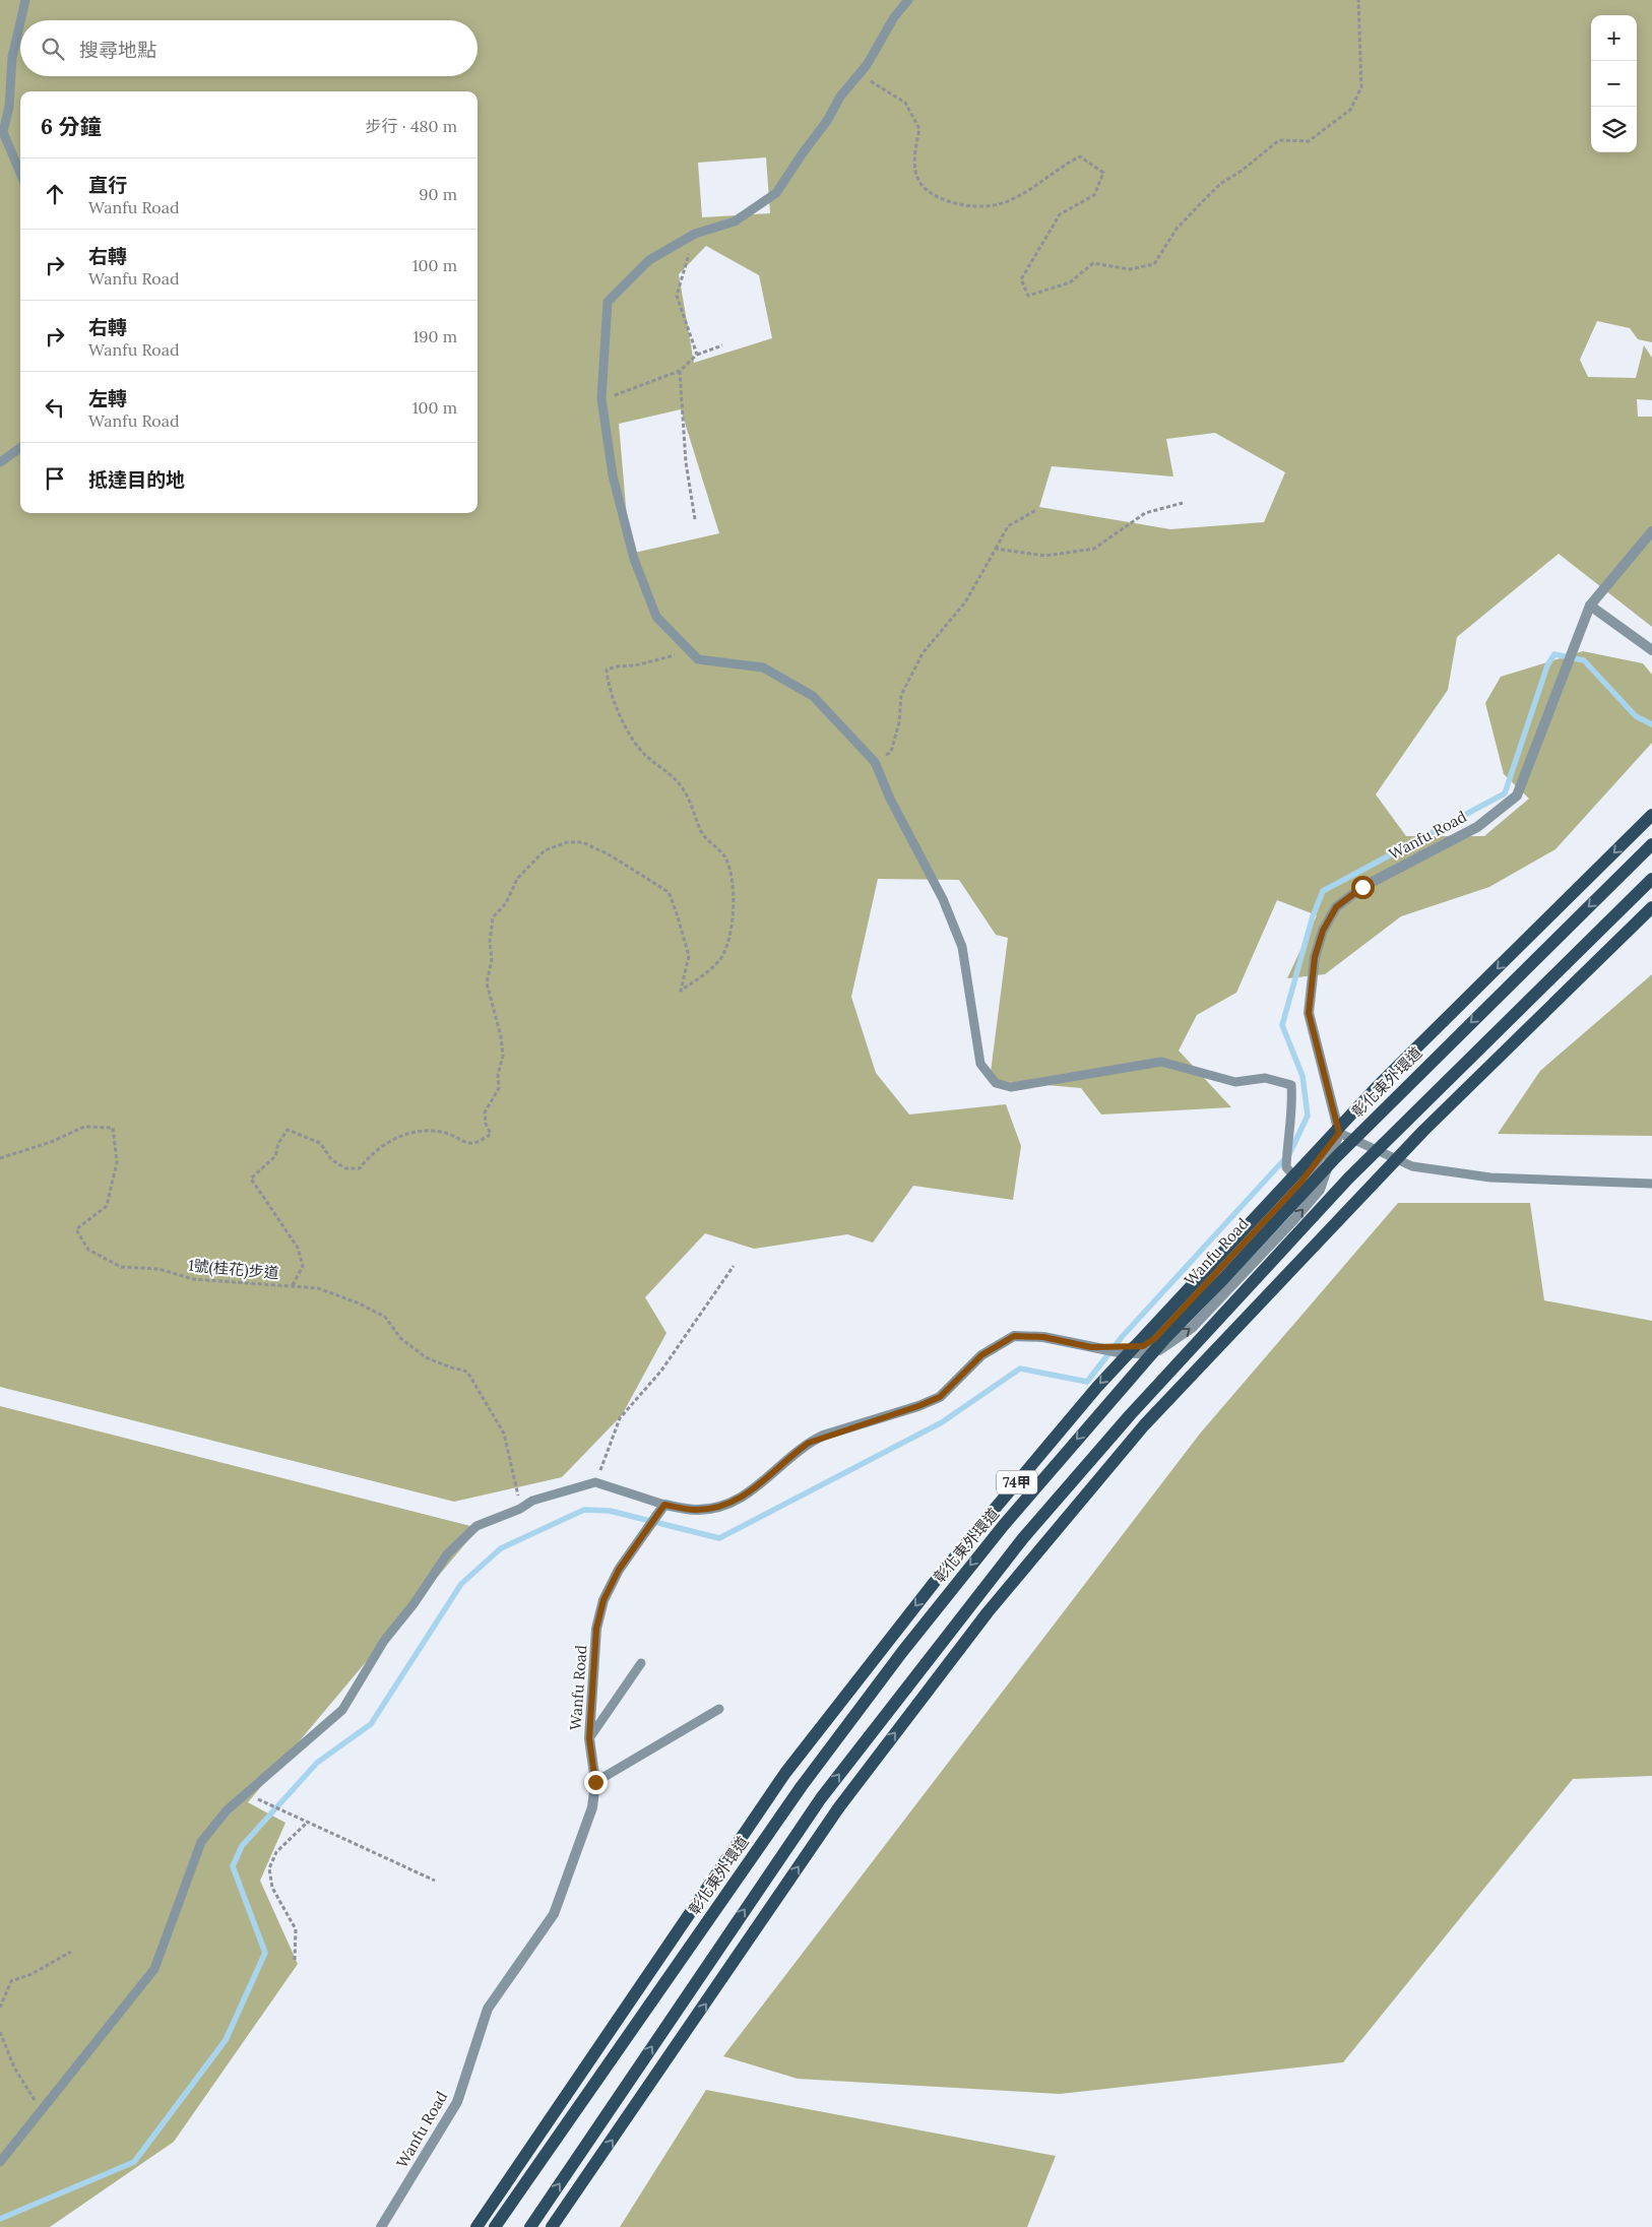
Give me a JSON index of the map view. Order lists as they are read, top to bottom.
{
  "streets": {
    "main road": ["彰化東外環道", "74甲"],
    "street": ["Wanfu Road"],
    "path": ["1號(桂花)步道"]
  },
  "page": {
    "map_buttons": ["+", "−"],
    "search": "搜尋地點",
    "heading": ["6 分鐘", "步行 · 480 m"],
    "list": [
      ["直行", "Wanfu Road", "90 m"],
      ["右轉", "Wanfu Road", "100 m"],
      ["右轉", "Wanfu Road", "190 m"],
      ["左轉", "Wanfu Road", "100 m"],
      "抵達目的地"
    ]
  }
}
